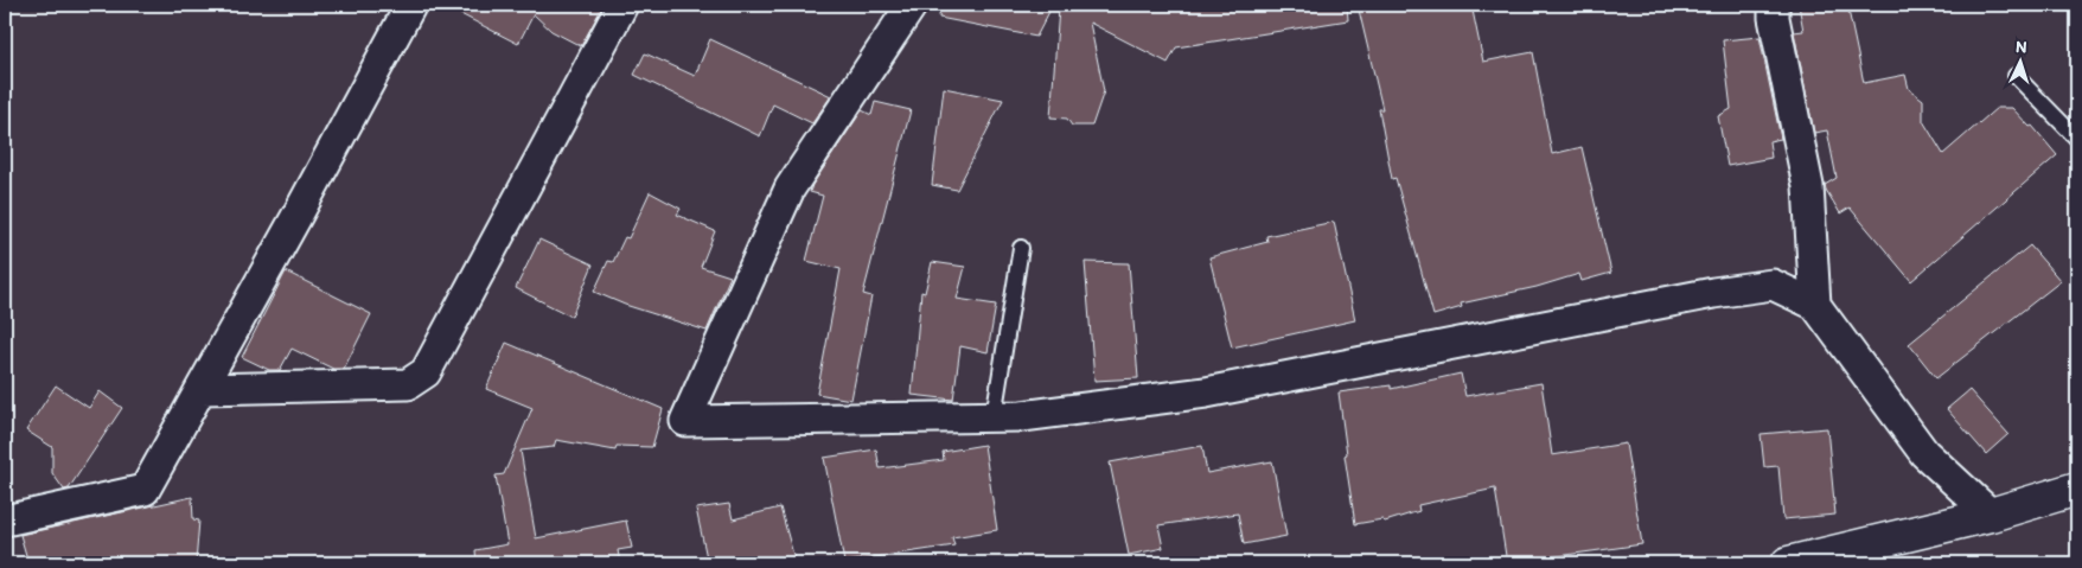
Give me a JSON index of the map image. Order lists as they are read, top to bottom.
{
  "north": "top"
}
